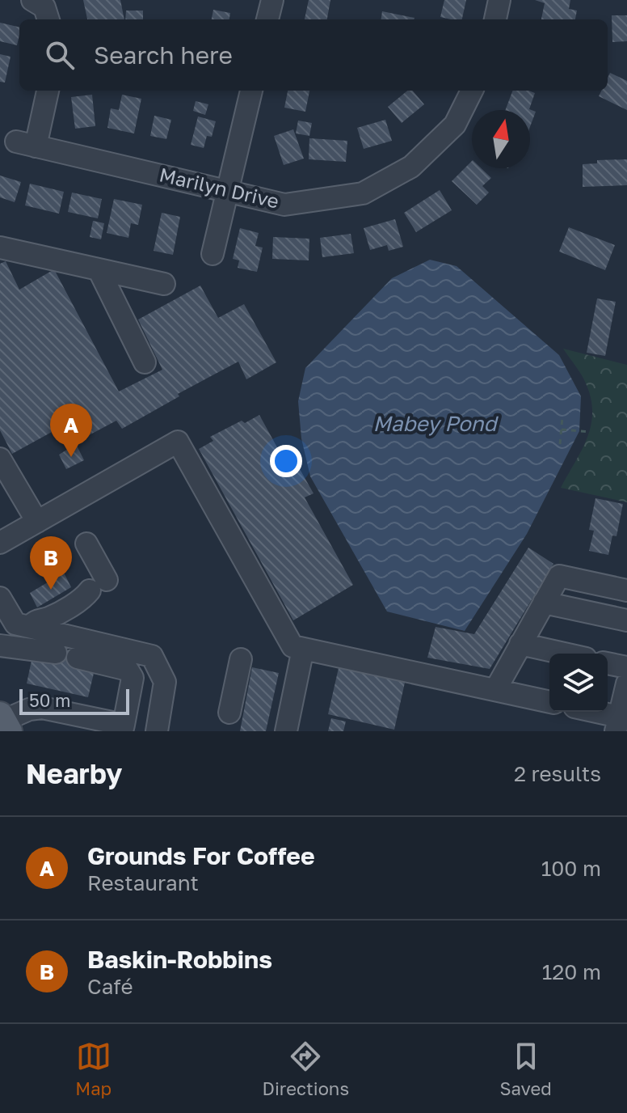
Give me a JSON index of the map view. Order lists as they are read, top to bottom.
{
  "streets": {
    "street": ["Marilyn Drive"]
  },
  "water": ["Mabey Pond"],
  "scale_bar": "50 m",
  "north": "top",
  "page": {
    "search": "Search here",
    "pins": ["A", "B"],
    "scale": "50 m",
    "heading": ["Nearby", "2 results"],
    "list": [
      {
        "mark": "A",
        "name": "Grounds For Coffee",
        "note": "Restaurant",
        "value": "100 m"
      },
      {
        "mark": "B",
        "name": "Baskin-Robbins",
        "note": "Café",
        "value": "120 m"
      }
    ],
    "nav": ["Map", "Directions", "Saved"]
  }
}
